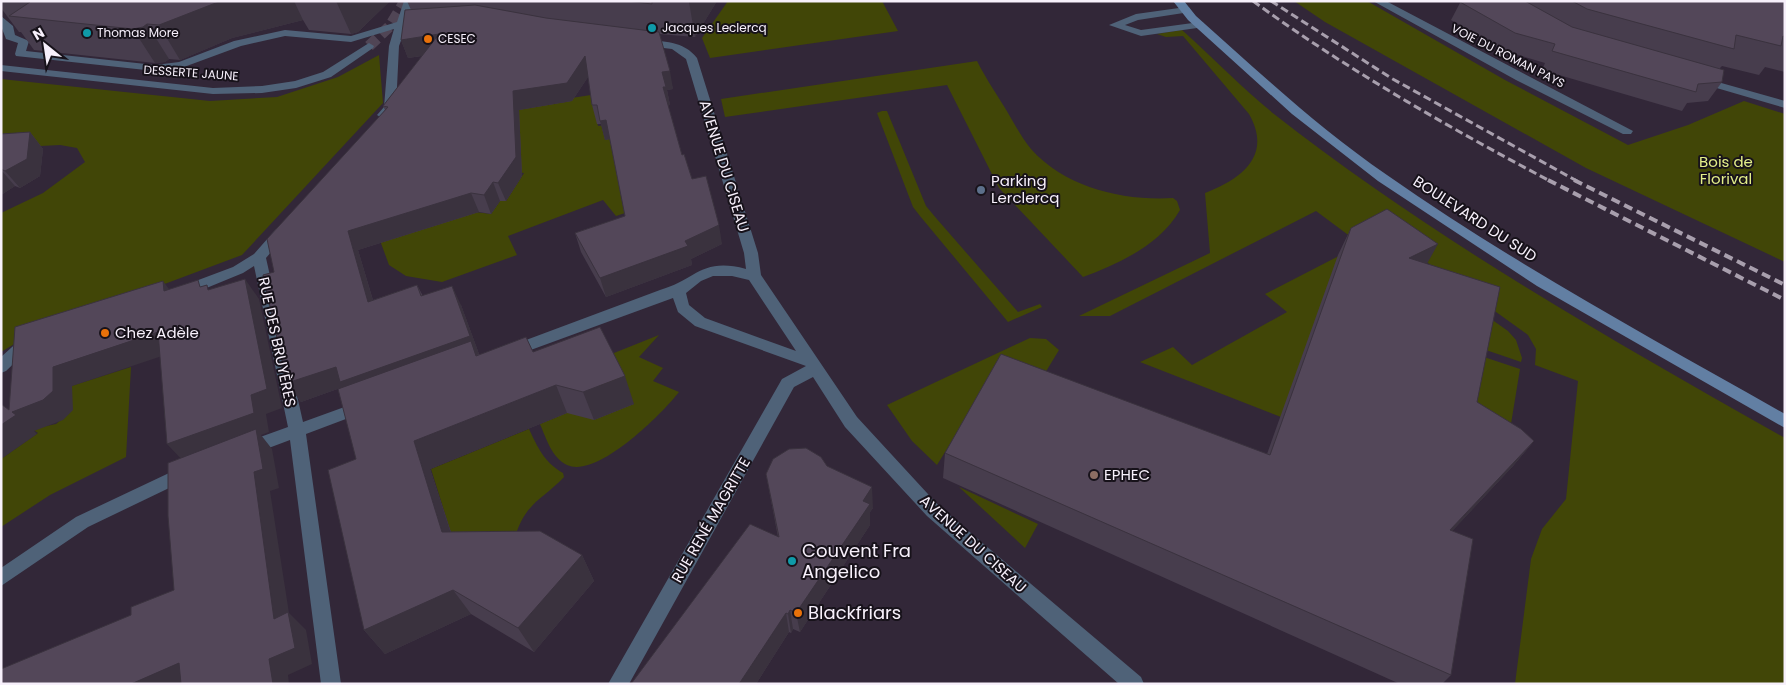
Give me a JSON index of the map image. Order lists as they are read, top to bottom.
{
  "streets": {
    "main road": ["BOULEVARD DU SUD"],
    "street": [
      "VOIE DU ROMAN PAYS",
      "DESSERTE JAUNE",
      "AVENUE DU CISEAU",
      "RUE DES BRUYÈRES",
      "RUE RENÉ MAGRITTE"
    ]
  },
  "crossings": [
    ["AVENUE DU CISEAU", "RUE RENÉ MAGRITTE"]
  ],
  "parks": ["Bois de Florival"],
  "places": [
    "Jacques Leclercq",
    "Thomas More",
    "CESEC",
    "Parking Lerclercq",
    "Chez Adèle",
    "EPHEC",
    "Couvent Fra Angelico",
    "Blackfriars"
  ],
  "north": "top left"
}
